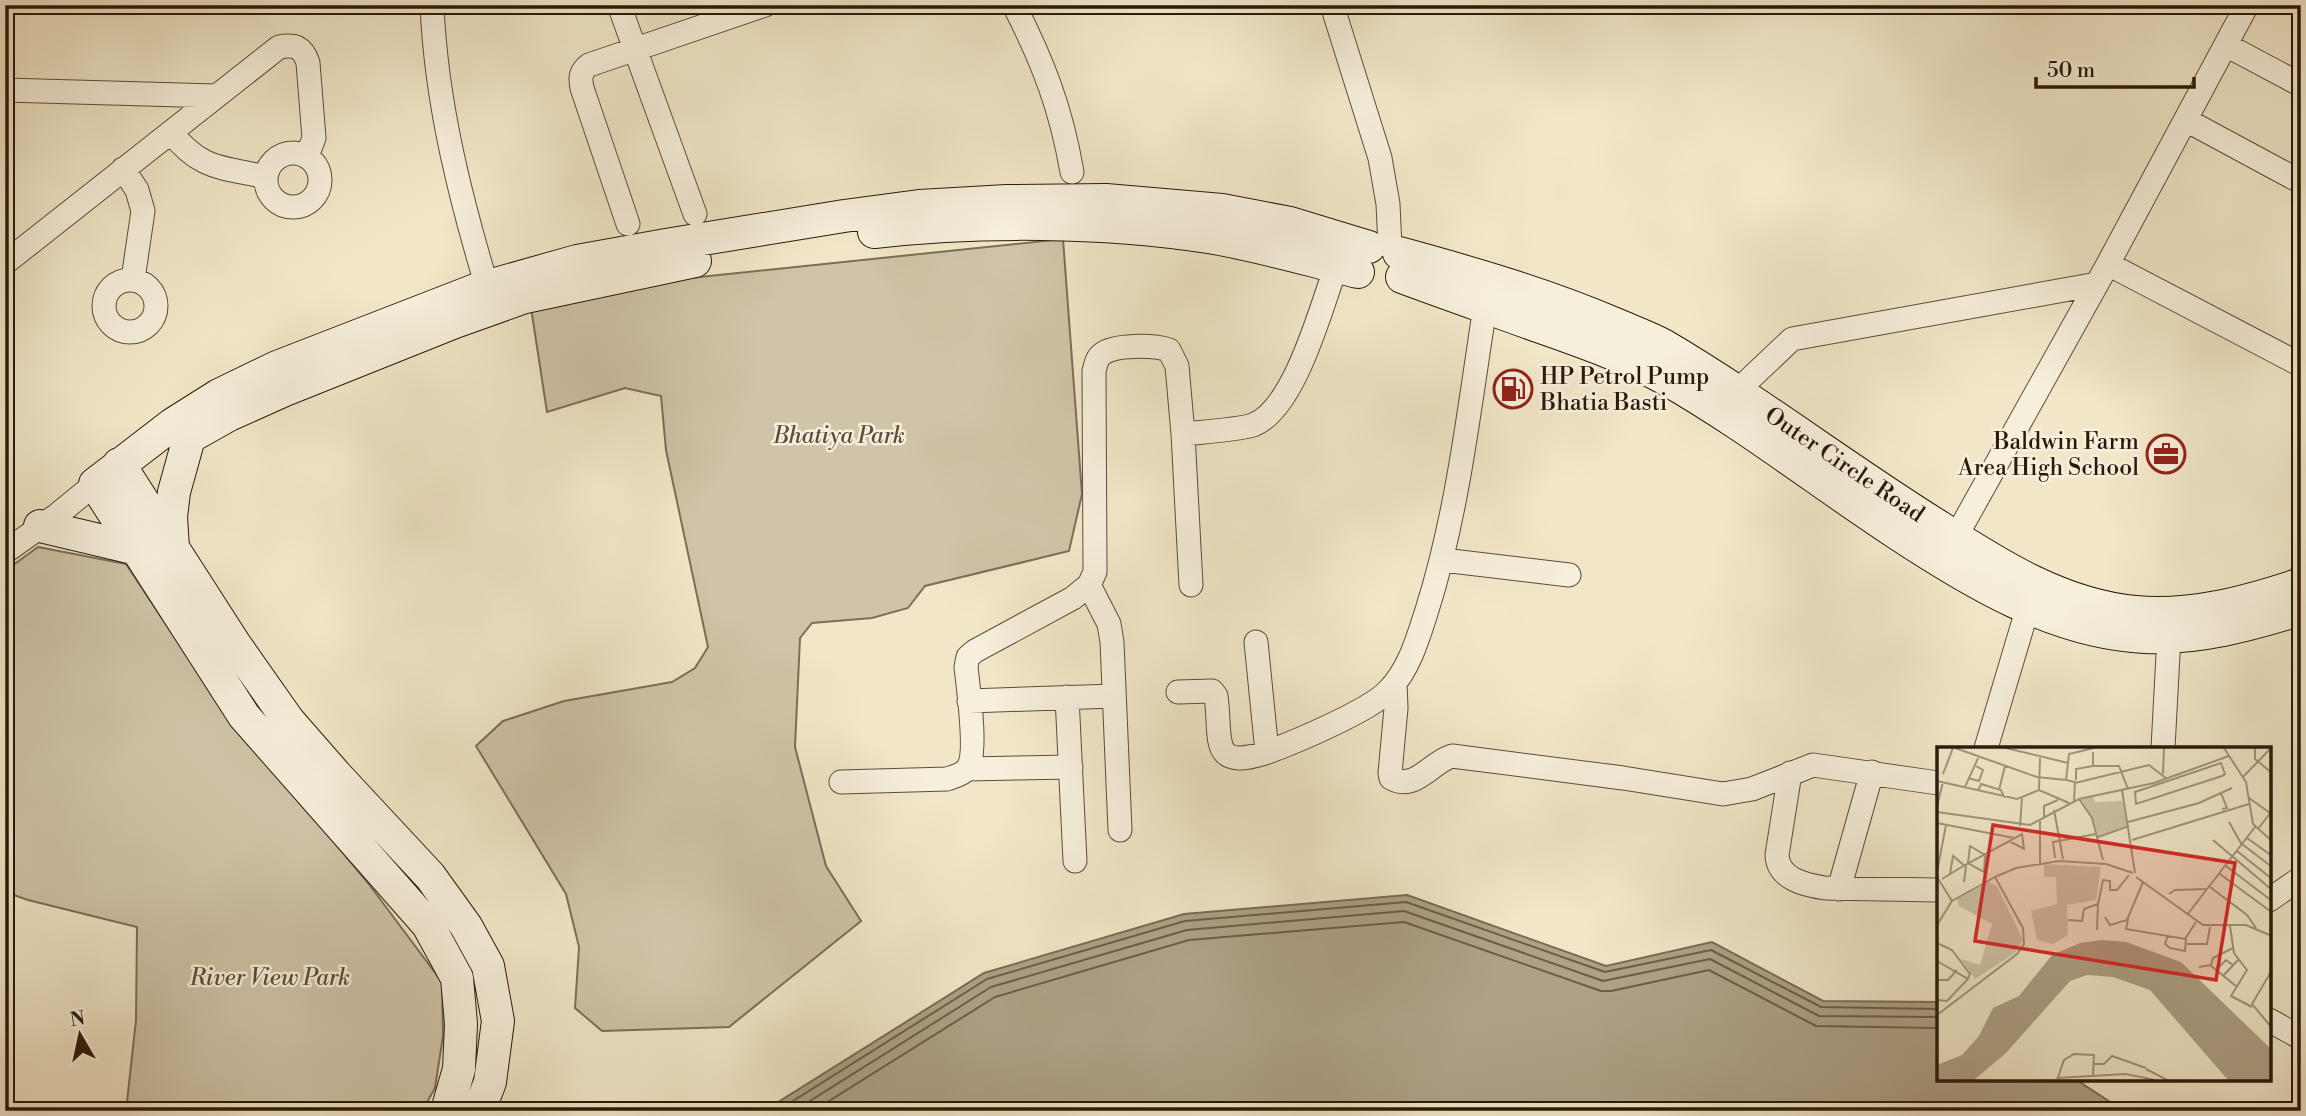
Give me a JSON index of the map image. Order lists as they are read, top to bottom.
{
  "streets": {
    "main road": ["Outer Circle Road"]
  },
  "parks": ["Bhatiya Park", "River View Park"],
  "places": {
    "fuel station": ["HP Petrol Pump Bhatia Basti"],
    "office": ["Baldwin Farm Area High School"]
  },
  "scale_bar": "50 m",
  "north": "top"
}
